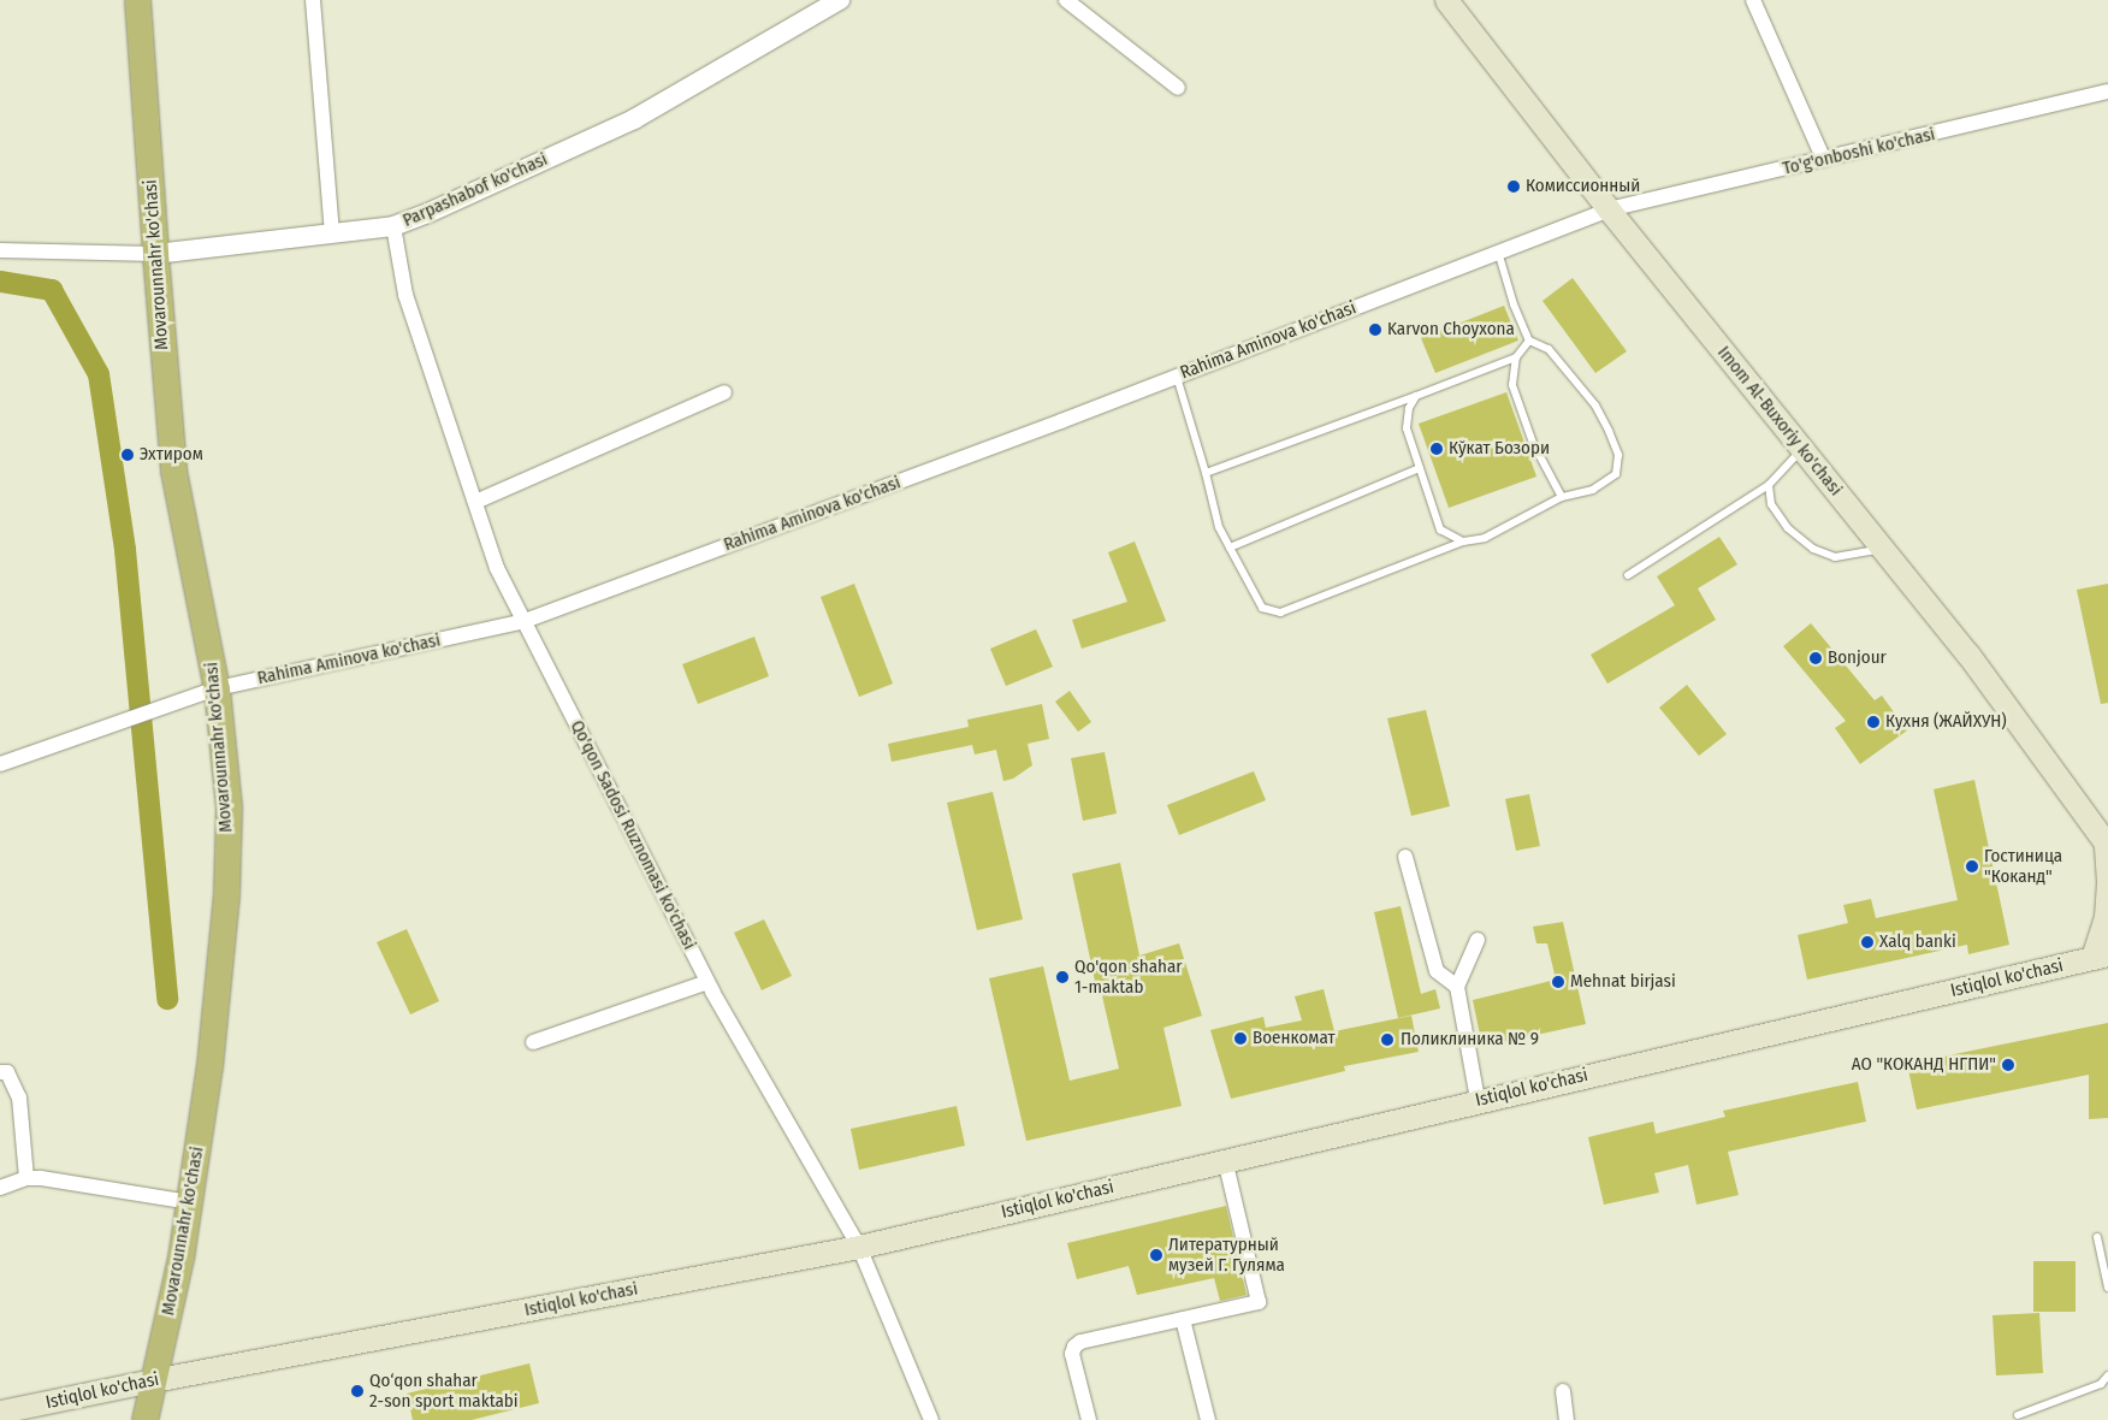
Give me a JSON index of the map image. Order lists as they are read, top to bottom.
{
  "streets": {
    "highway": ["Movarounnahr ko'chasi"],
    "main road": ["Imom Al-Buxoriy ko'chasi", "Istiqlol ko'chasi"],
    "street": [
      "To'g'onboshi ko'chasi",
      "Parpashabof ko'chasi",
      "Rahima Aminova ko'chasi",
      "Qo'qon Sadosi Ruznomasi ko'chasi"
    ]
  },
  "crossings": [
    ["To'g'onboshi ko'chasi", "Rahima Aminova ko'chasi"],
    ["To'g'onboshi ko'chasi", "Imom Al-Buxoriy ko'chasi"],
    ["Parpashabof ko'chasi", "Movarounnahr ko'chasi"],
    ["Parpashabof ko'chasi", "Qo'qon Sadosi Ruznomasi ko'chasi"],
    ["Movarounnahr ko'chasi", "Rahima Aminova ko'chasi"],
    ["Movarounnahr ko'chasi", "Istiqlol ko'chasi"],
    ["Rahima Aminova ko'chasi", "Imom Al-Buxoriy ko'chasi"],
    ["Rahima Aminova ko'chasi", "Qo'qon Sadosi Ruznomasi ko'chasi"],
    ["Qo'qon Sadosi Ruznomasi ko'chasi", "Istiqlol ko'chasi"]
  ],
  "places": [
    "Комиссионный",
    "Karvon Choyxona",
    "Кўкат Бозори",
    "Эхтиром",
    "Bonjour",
    "Кухня (ЖАЙХУН)",
    "Гостиница \"Коканд\"",
    "Xalq banki",
    "Qo'qon shahar 1-maktab",
    "Mehnat birjasi",
    "Военкомат",
    "Поликлиника № 9",
    "АО \"КОКАНД НГПИ\"",
    "Литературный музей Г. Гуляма",
    "Qo‘qon shahar 2-son sport maktabi"
  ]
}
